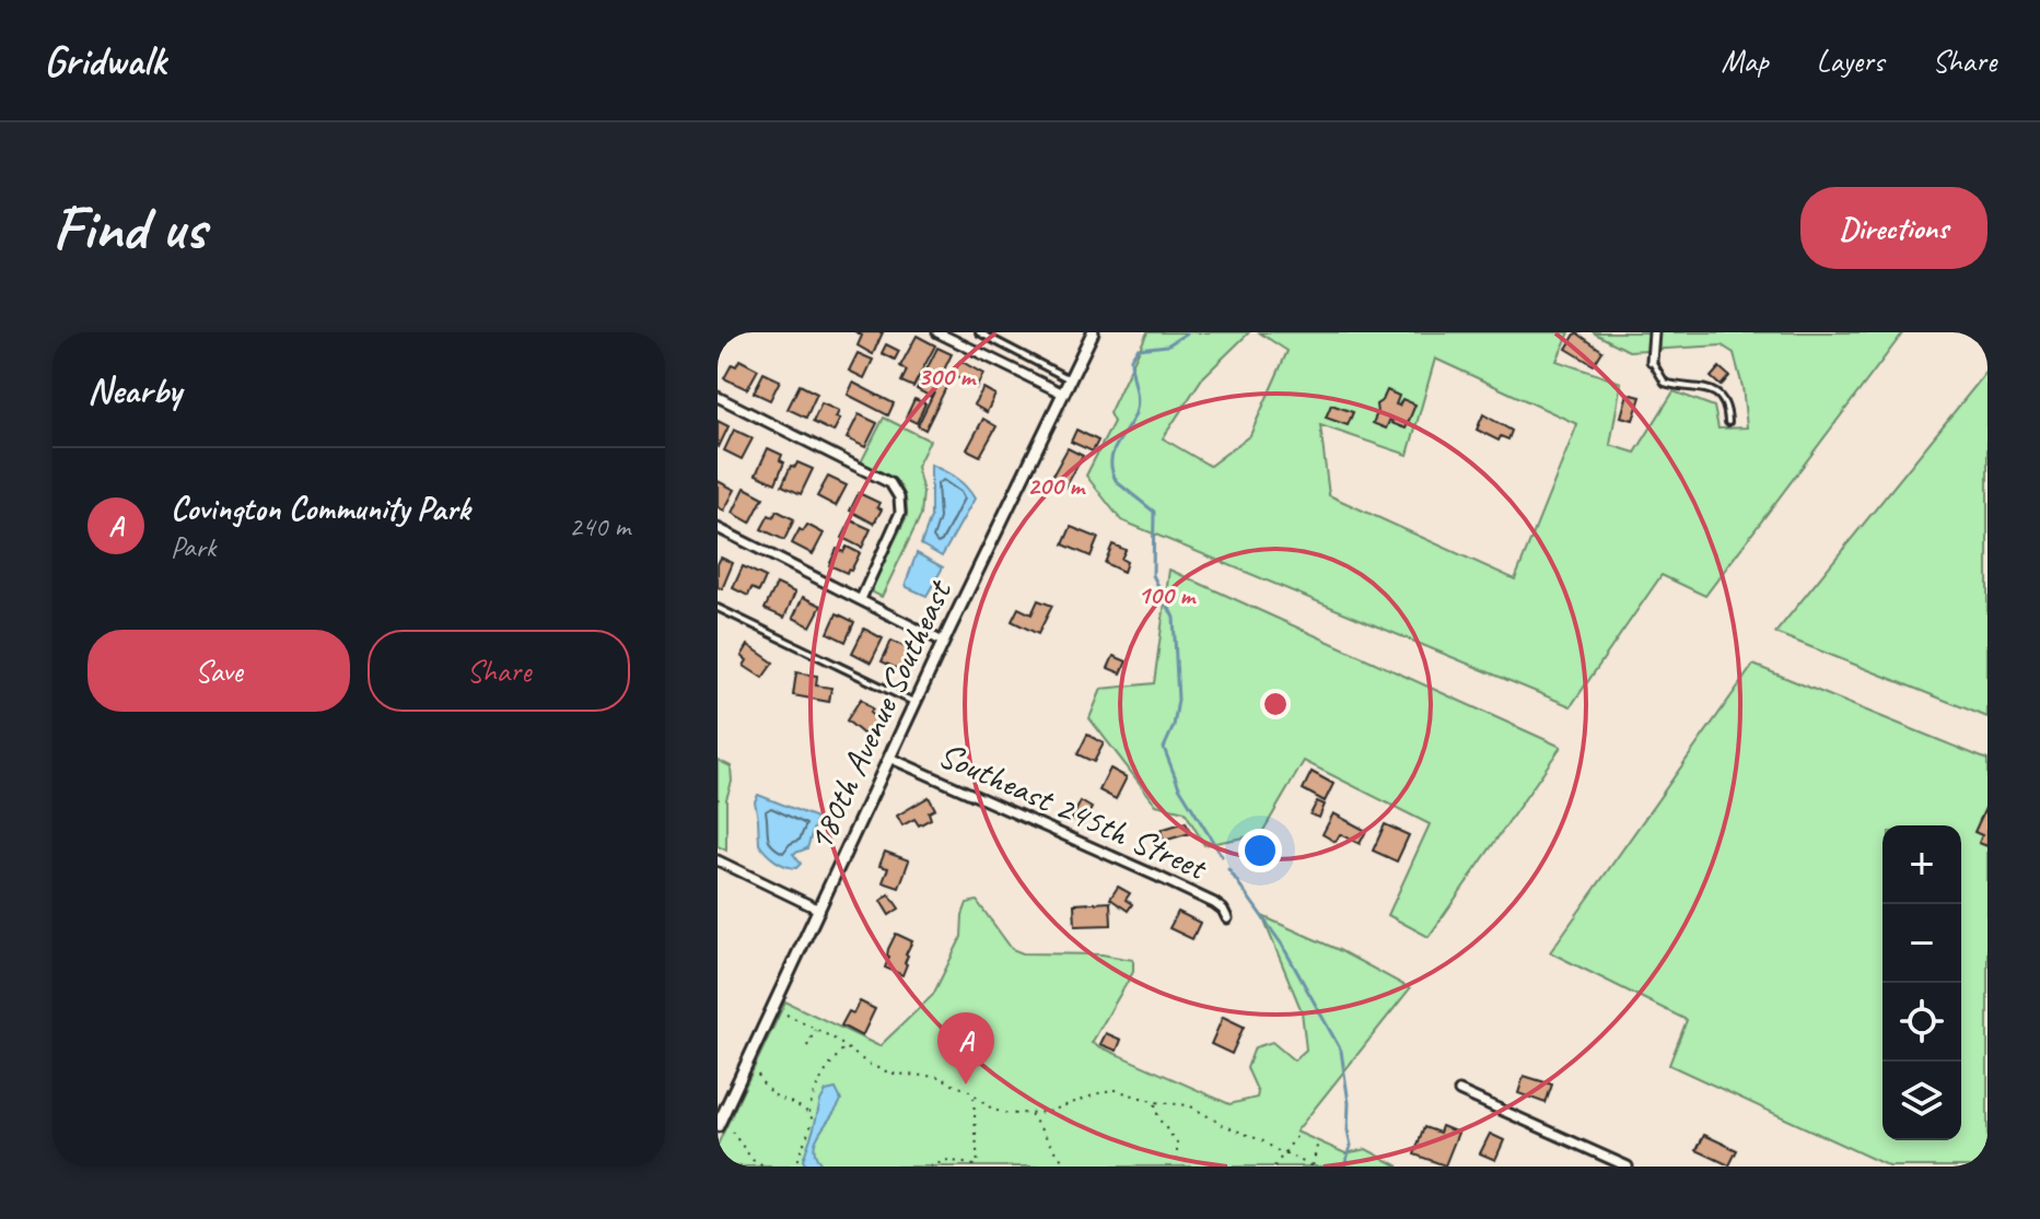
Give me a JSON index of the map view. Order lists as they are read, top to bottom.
{
  "streets": {
    "street": ["180th Avenue Southeast", "Southeast 245th Street"]
  },
  "crossings": [
    ["180th Avenue Southeast", "Southeast 245th Street"]
  ],
  "page": {
    "header": "Gridwalk",
    "nav": ["Map", "Layers", "Share"],
    "buttons": [
      "Directions",
      ["Save", "Share"]
    ],
    "title": "Find us",
    "heading": "Nearby",
    "list": [
      {
        "mark": "A",
        "name": "Covington Community Park",
        "note": "Park",
        "value": "240 m"
      }
    ],
    "map_buttons": ["+", "−"],
    "pins": "A"
  },
  "rings": ["300 m", "200 m", "100 m"]
}
